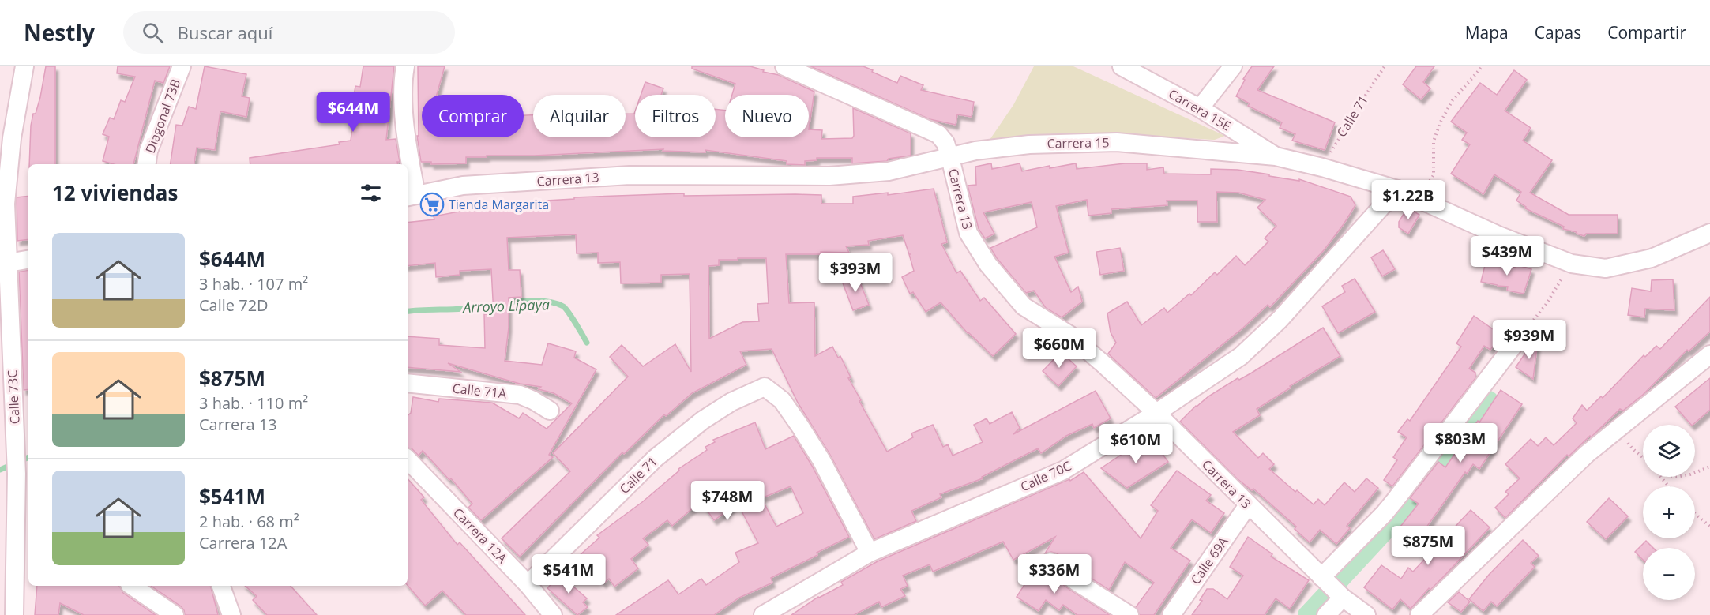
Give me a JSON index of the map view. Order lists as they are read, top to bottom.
{
  "streets": {
    "street": [
      "Carrera 15E",
      "Diagonal 73B",
      "Calle 71",
      "Carrera 15",
      "Carrera 13",
      "Calle 71A",
      "Calle 73C",
      "Calle 70C",
      "Carrera 12A",
      "Calle 69A"
    ]
  },
  "crossings": [
    ["Carrera 15E", "Carrera 15"],
    ["Calle 71", "Carrera 15"],
    ["Calle 71", "Calle 70C"],
    ["Calle 71", "Carrera 12A"],
    ["Carrera 15", "Carrera 13"],
    ["Carrera 15", "Calle 70C"],
    ["Carrera 13", "Calle 70C"],
    ["Carrera 13", "Calle 69A"]
  ],
  "water": ["Arroyo Lipaya"],
  "places": {
    "supermarket": ["Tienda Margarita"]
  },
  "page": {
    "header": "Nestly",
    "search": "Buscar aquí",
    "nav": ["Mapa", "Capas", "Compartir"],
    "price": [
      "$644M",
      "$1.22B",
      "$439M",
      "$393M",
      "$939M",
      "$660M",
      "$803M",
      "$610M",
      "$748M",
      "$875M",
      "$541M",
      "$336M"
    ],
    "chip": [
      "Comprar",
      "Alquilar",
      "Filtros",
      "Nuevo"
    ],
    "heading": "12 viviendas",
    "list": [
      {
        "name": "$644M",
        "note": "3 hab. · 107 m² · Calle 72D"
      },
      {
        "name": "$875M",
        "note": "3 hab. · 110 m² · Carrera 13"
      },
      {
        "name": "$541M",
        "note": "2 hab. · 68 m² · Carrera 12A"
      }
    ],
    "map_buttons": ["+", "−"]
  }
}
